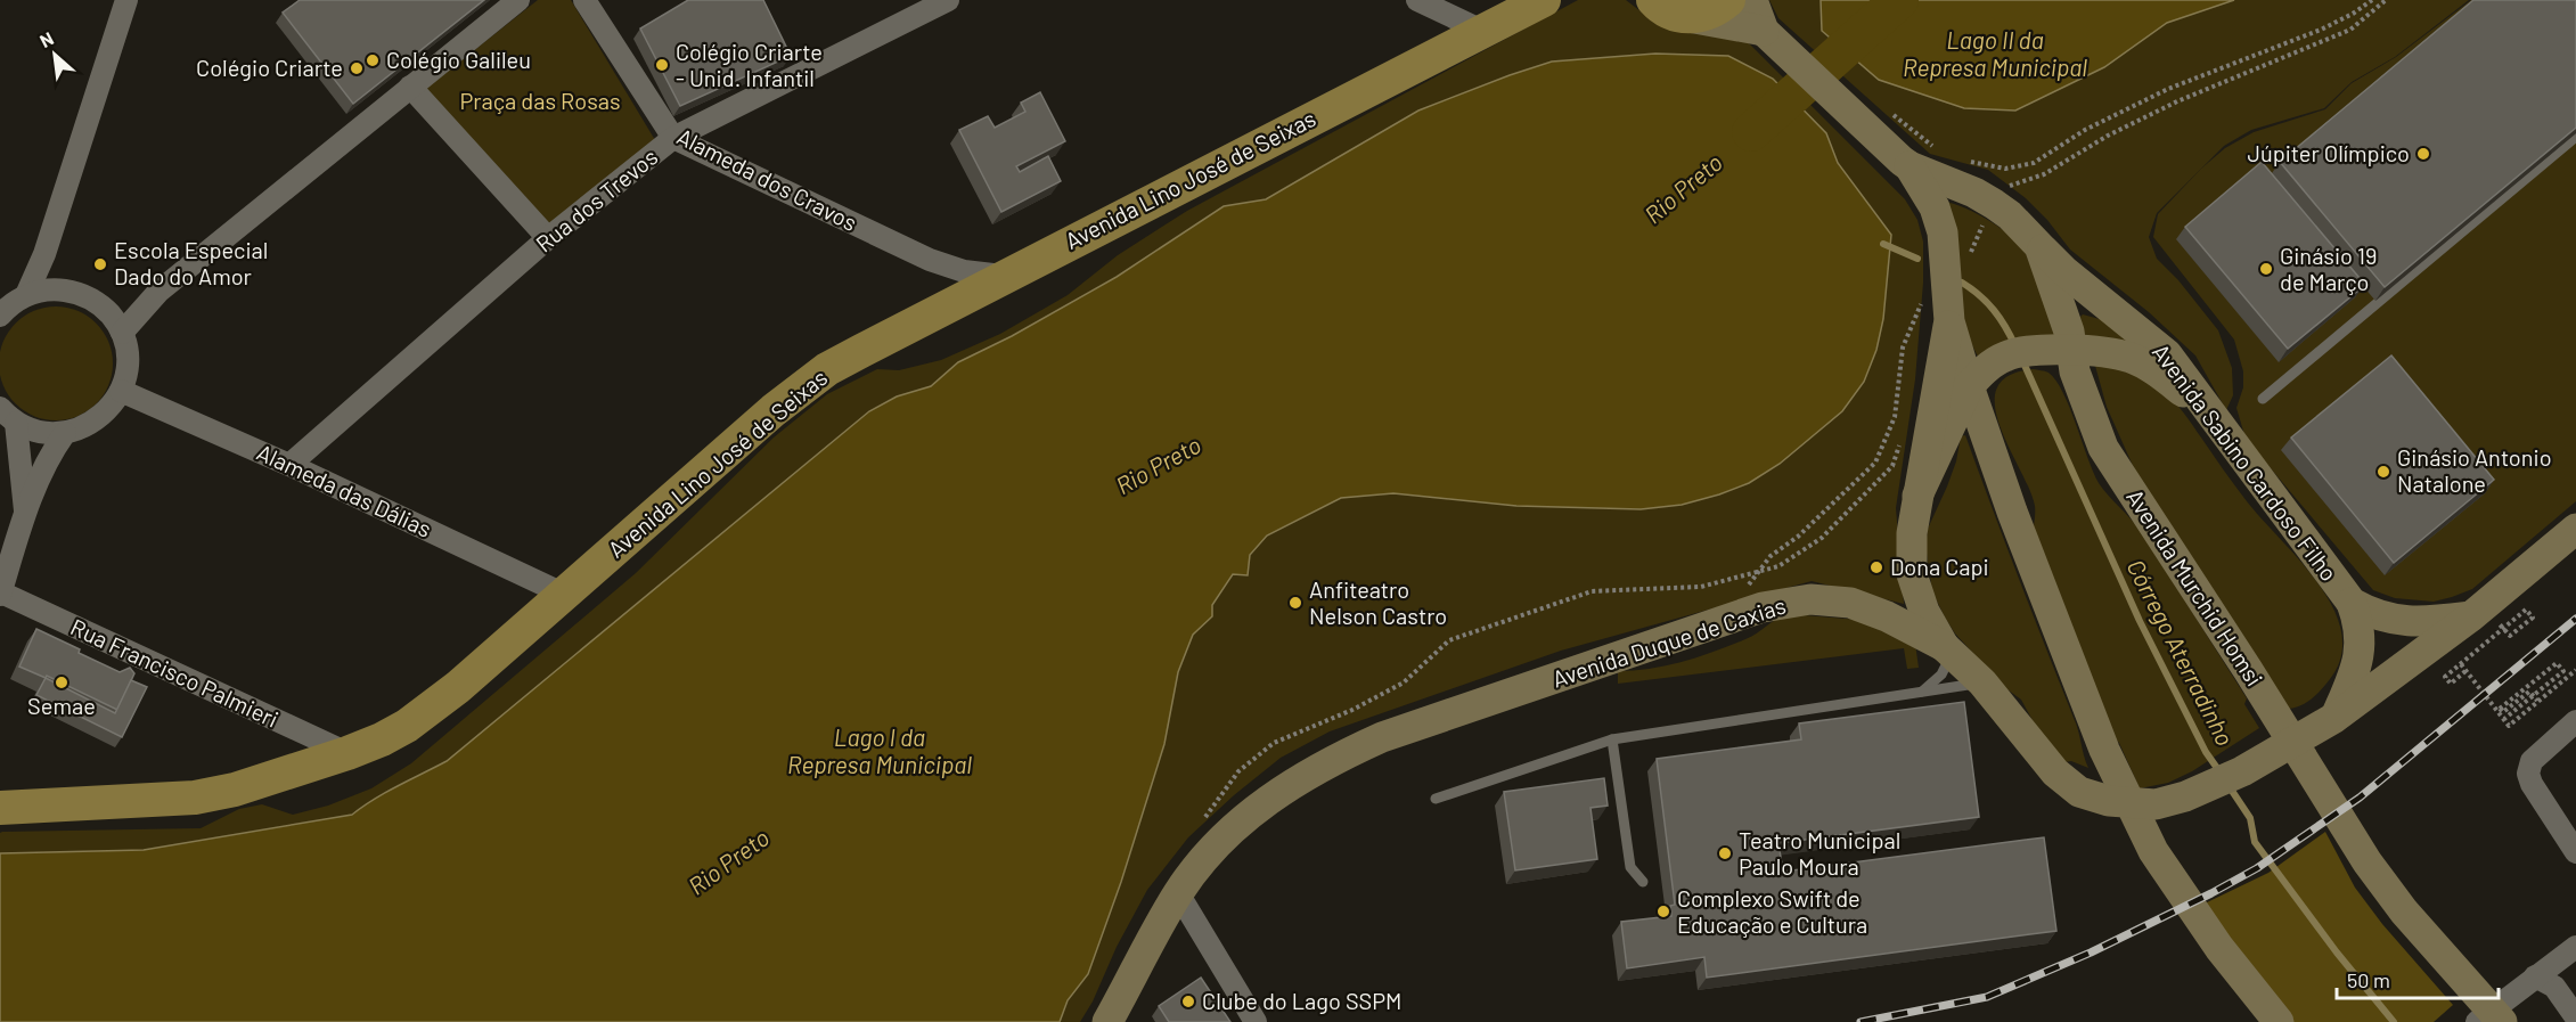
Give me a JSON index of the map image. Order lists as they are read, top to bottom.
{
  "streets": {
    "main road": [
      "Avenida Lino José de Seixas",
      "Avenida Sabino Cardoso Filho",
      "Avenida Murchid Homsi",
      "Avenida Duque de Caxias"
    ],
    "street": [
      "Alameda dos Cravos",
      "Rua dos Trevos",
      "Alameda das Dálias",
      "Rua Francisco Palmieri"
    ]
  },
  "crossings": [
    ["Alameda dos Cravos", "Avenida Lino José de Seixas"],
    ["Alameda dos Cravos", "Rua dos Trevos"],
    ["Avenida Lino José de Seixas", "Alameda das Dálias"],
    ["Avenida Lino José de Seixas", "Rua Francisco Palmieri"],
    ["Rua dos Trevos", "Alameda das Dálias"],
    ["Avenida Sabino Cardoso Filho", "Avenida Murchid Homsi"]
  ],
  "water": [
    "Lago II da Represa Municipal",
    "Rio Preto",
    "Córrego Aterradinho",
    "Lago I da Represa Municipal"
  ],
  "parks": ["Praça das Rosas"],
  "places": [
    "Colégio Galileu",
    "Colégio Criarte - Unid. Infantil",
    "Colégio Criarte",
    "Júpiter Olímpico",
    "Escola Especial Dado do Amor",
    "Ginásio 19 de Março",
    "Ginásio Antonio Natalone",
    "Dona Capi",
    "Anfiteatro Nelson Castro",
    "Semae",
    "Teatro Municipal Paulo Moura",
    "Complexo Swift de Educação e Cultura",
    "Clube do Lago SSPM"
  ],
  "scale_bar": "50 m",
  "north": "top left"
}
